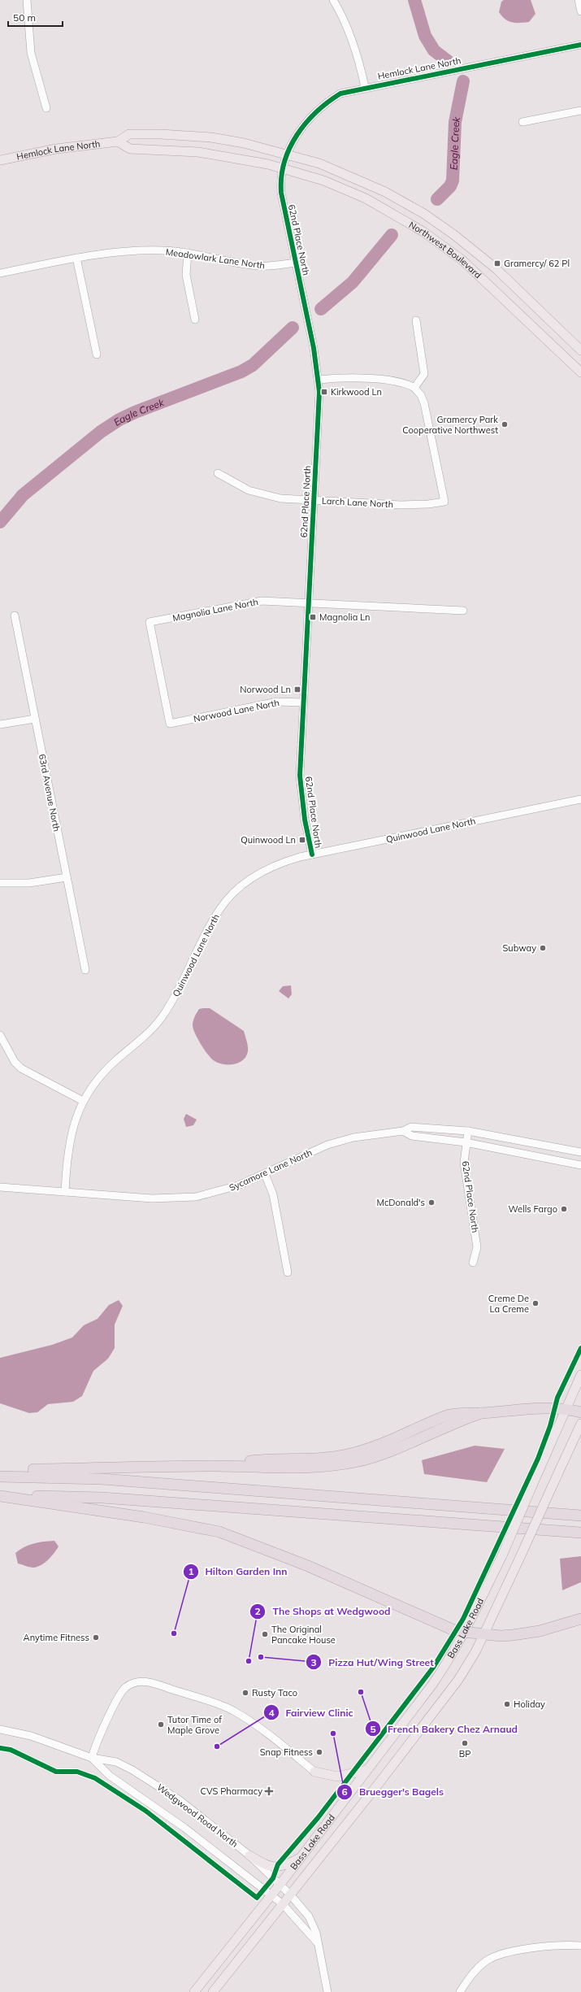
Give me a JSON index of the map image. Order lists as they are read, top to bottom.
{
  "streets": {
    "main road": ["Hemlock Lane North", "Northwest Boulevard", "Bass Lake Road"],
    "street": [
      "62nd Place North",
      "Meadowlark Lane North",
      "Larch Lane North",
      "Magnolia Lane North",
      "Norwood Lane North",
      "63rd Avenue North",
      "Quinwood Lane North",
      "Sycamore Lane North",
      "Wedgwood Road North"
    ]
  },
  "crossings": [
    ["Hemlock Lane North", "62nd Place North"],
    ["Hemlock Lane North", "Northwest Boulevard"],
    ["62nd Place North", "Northwest Boulevard"],
    ["62nd Place North", "Meadowlark Lane North"],
    ["62nd Place North", "Larch Lane North"],
    ["62nd Place North", "Magnolia Lane North"],
    ["62nd Place North", "Norwood Lane North"],
    ["62nd Place North", "Quinwood Lane North"],
    ["62nd Place North", "Sycamore Lane North"],
    ["Magnolia Lane North", "Norwood Lane North"],
    ["Quinwood Lane North", "Sycamore Lane North"],
    ["Bass Lake Road", "Wedgwood Road North"]
  ],
  "water": ["Eagle Creek"],
  "places": {
    "transit": [
      "Gramercy/ 62 Pl",
      "Kirkwood Ln",
      "Magnolia Ln",
      "Norwood Ln",
      "Quinwood Ln"
    ],
    "other": [
      "Gramercy Park Cooperative Northwest",
      "Subway",
      "McDonald's",
      "Wells Fargo",
      "Creme De La Creme",
      "Hilton Garden Inn",
      "The Original Pancake House",
      "Anytime Fitness",
      "Pizza Hut/Wing Street",
      "The Shops at Wedgwood",
      "French Bakery Chez Arnaud",
      "Rusty Taco",
      "Holiday",
      "Tutor Time of Maple Grove",
      "Bruegger's Bagels",
      "BP",
      "Fairview Clinic",
      "Snap Fitness"
    ],
    "health": ["CVS Pharmacy"]
  },
  "scale_bar": "50 m"
}
